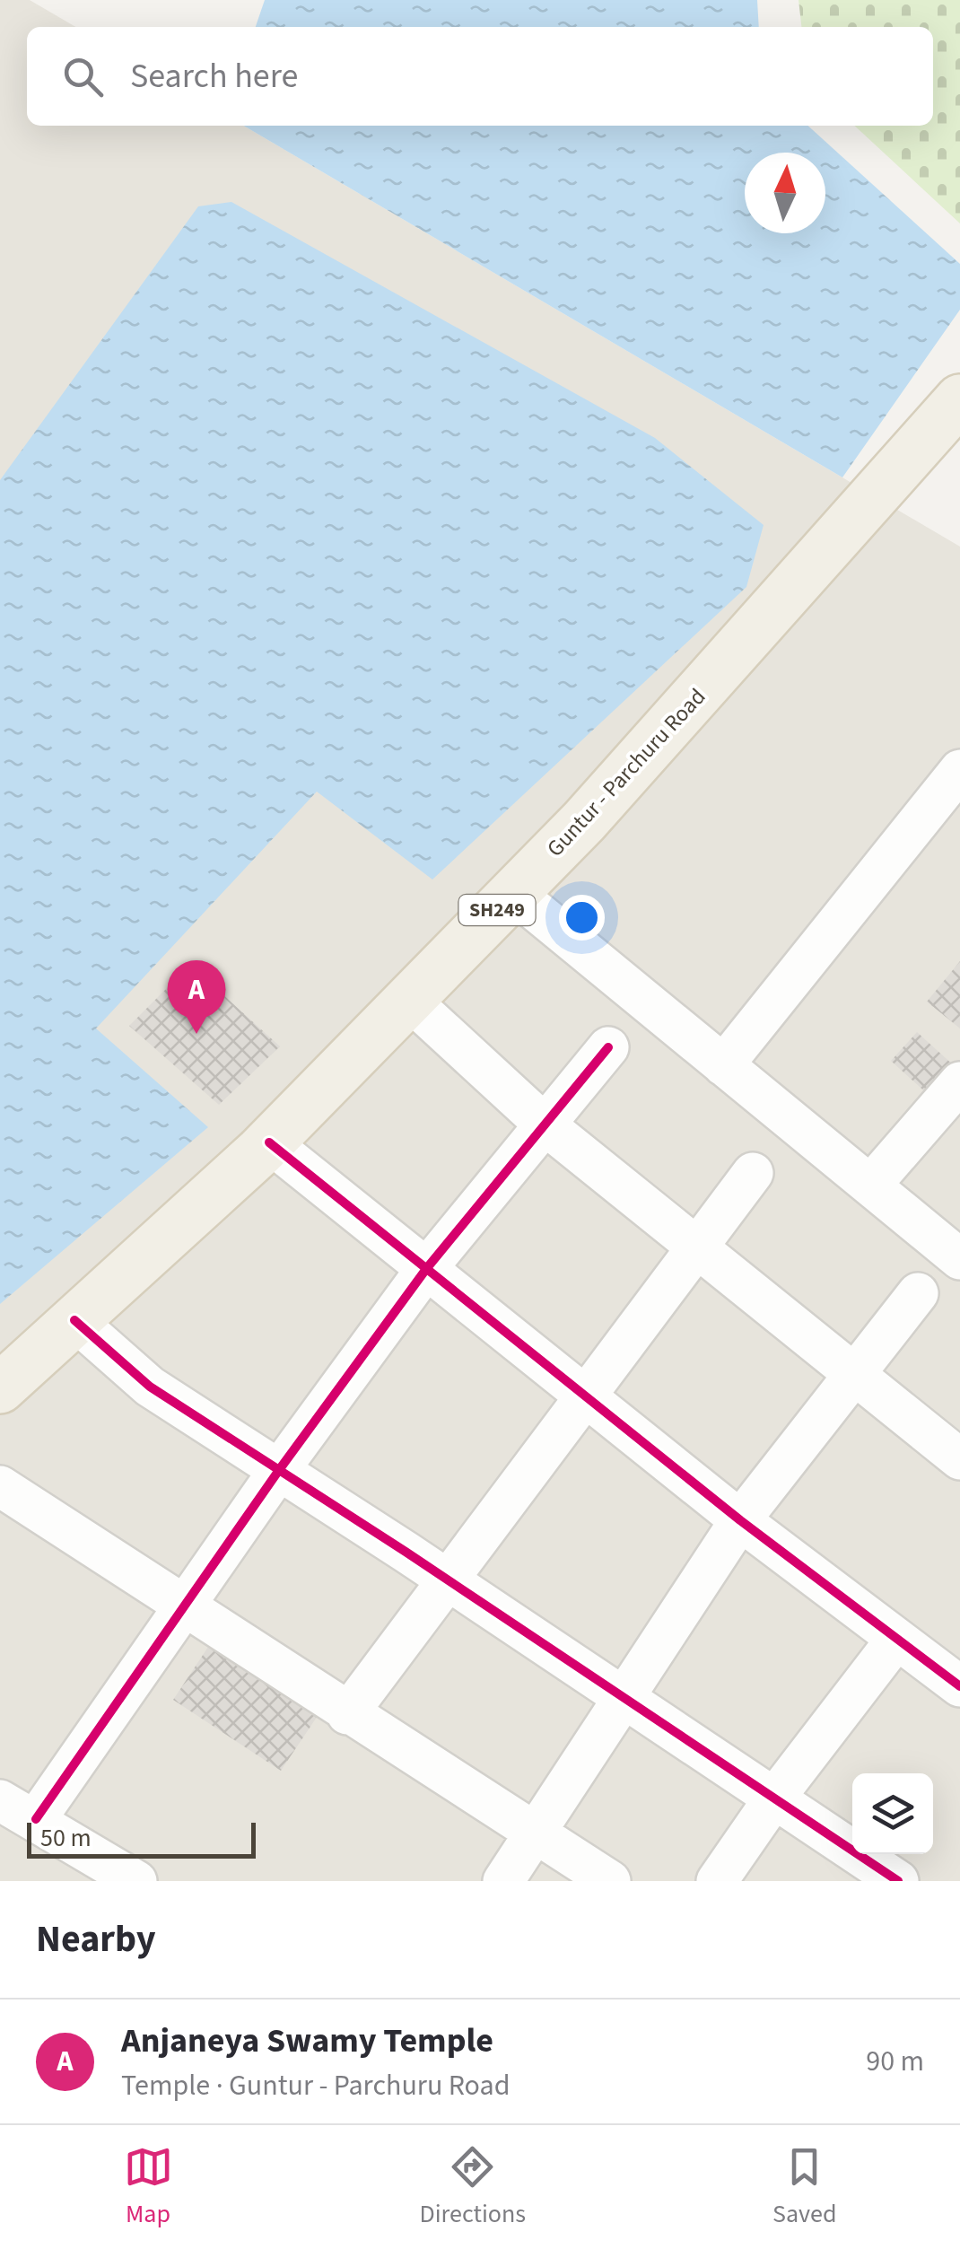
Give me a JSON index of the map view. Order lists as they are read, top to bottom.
{
  "streets": {
    "main road": ["Guntur - Parchuru Road", "SH249"]
  },
  "scale_bar": "50 m",
  "north": "top",
  "page": {
    "search": "Search here",
    "pins": "A",
    "scale": "50 m",
    "heading": "Nearby",
    "list": [
      {
        "mark": "A",
        "name": "Anjaneya Swamy Temple",
        "note": "Temple · Guntur - Parchuru Road",
        "value": "90 m"
      }
    ],
    "nav": ["Map", "Directions", "Saved"]
  }
}
